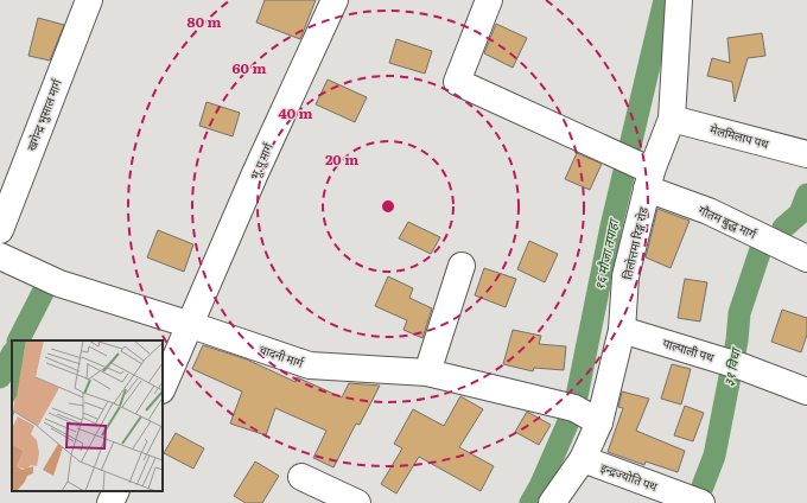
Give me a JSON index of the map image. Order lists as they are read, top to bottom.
{
  "streets": {
    "street": [
      "खगेन्द्र भुसाल मार्ग",
      "मेलमिलाप पथ",
      "भू.पू मार्ग",
      "गौतम बुद्ध मार्ग",
      "तिलोत्तमा रिङ्ग रोड",
      "पाल्पाली पथ",
      "चादनी मार्ग",
      "इन्द्रज्योति पथ"
    ]
  },
  "crossings": [
    ["मेलमिलाप पथ", "तिलोत्तमा रिङ्ग रोड"],
    ["भू.पू मार्ग", "चादनी मार्ग"],
    ["गौतम बुद्ध मार्ग", "तिलोत्तमा रिङ्ग रोड"],
    ["तिलोत्तमा रिङ्ग रोड", "पाल्पाली पथ"],
    ["तिलोत्तमा रिङ्ग रोड", "चादनी मार्ग"],
    ["तिलोत्तमा रिङ्ग रोड", "इन्द्रज्योति पथ"]
  ],
  "water": ["१६ मौजा तपाहा", "३१ विधा"],
  "rings": [
    "80 m",
    "60 m",
    "40 m",
    "20 m"
  ]
}
